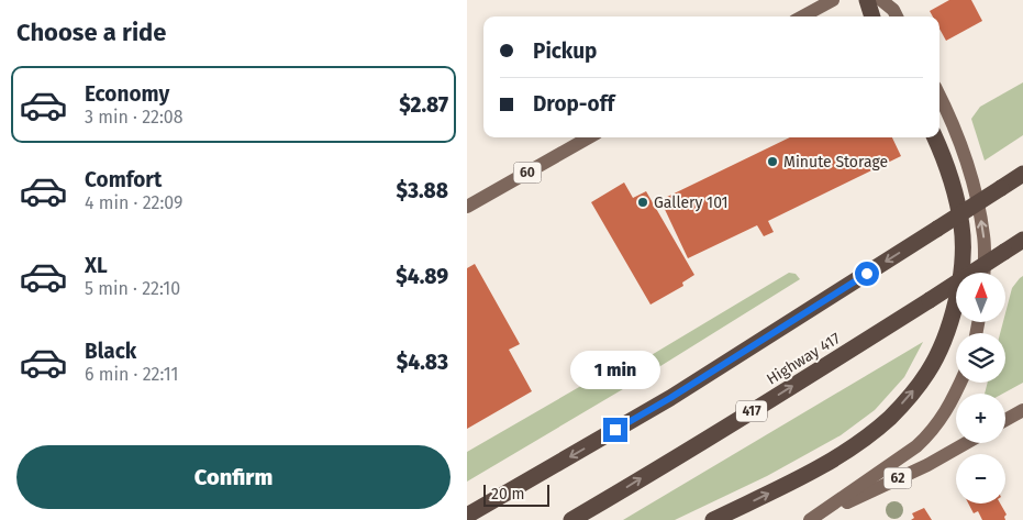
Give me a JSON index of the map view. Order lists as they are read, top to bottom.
{
  "streets": {
    "highway": ["Highway 417", "417"],
    "main road": ["60", "62"]
  },
  "places": ["Minute Storage", "Gallery 101"],
  "scale_bar": "20 m",
  "north": "top",
  "page": {
    "heading": "Choose a ride",
    "banner": ["Pickup", "Drop-off"],
    "list": [
      {
        "name": "Economy",
        "note": "3 min · 22:08",
        "value": "$2.87"
      },
      {
        "name": "Comfort",
        "note": "4 min · 22:09",
        "value": "$3.88"
      },
      {
        "name": "XL",
        "note": "5 min · 22:10",
        "value": "$4.89"
      },
      {
        "name": "Black",
        "note": "6 min · 22:11",
        "value": "$4.83"
      }
    ],
    "map_buttons": ["+", "−"],
    "bubble": "1 min",
    "buttons": "Confirm",
    "scale": "20 m"
  }
}
